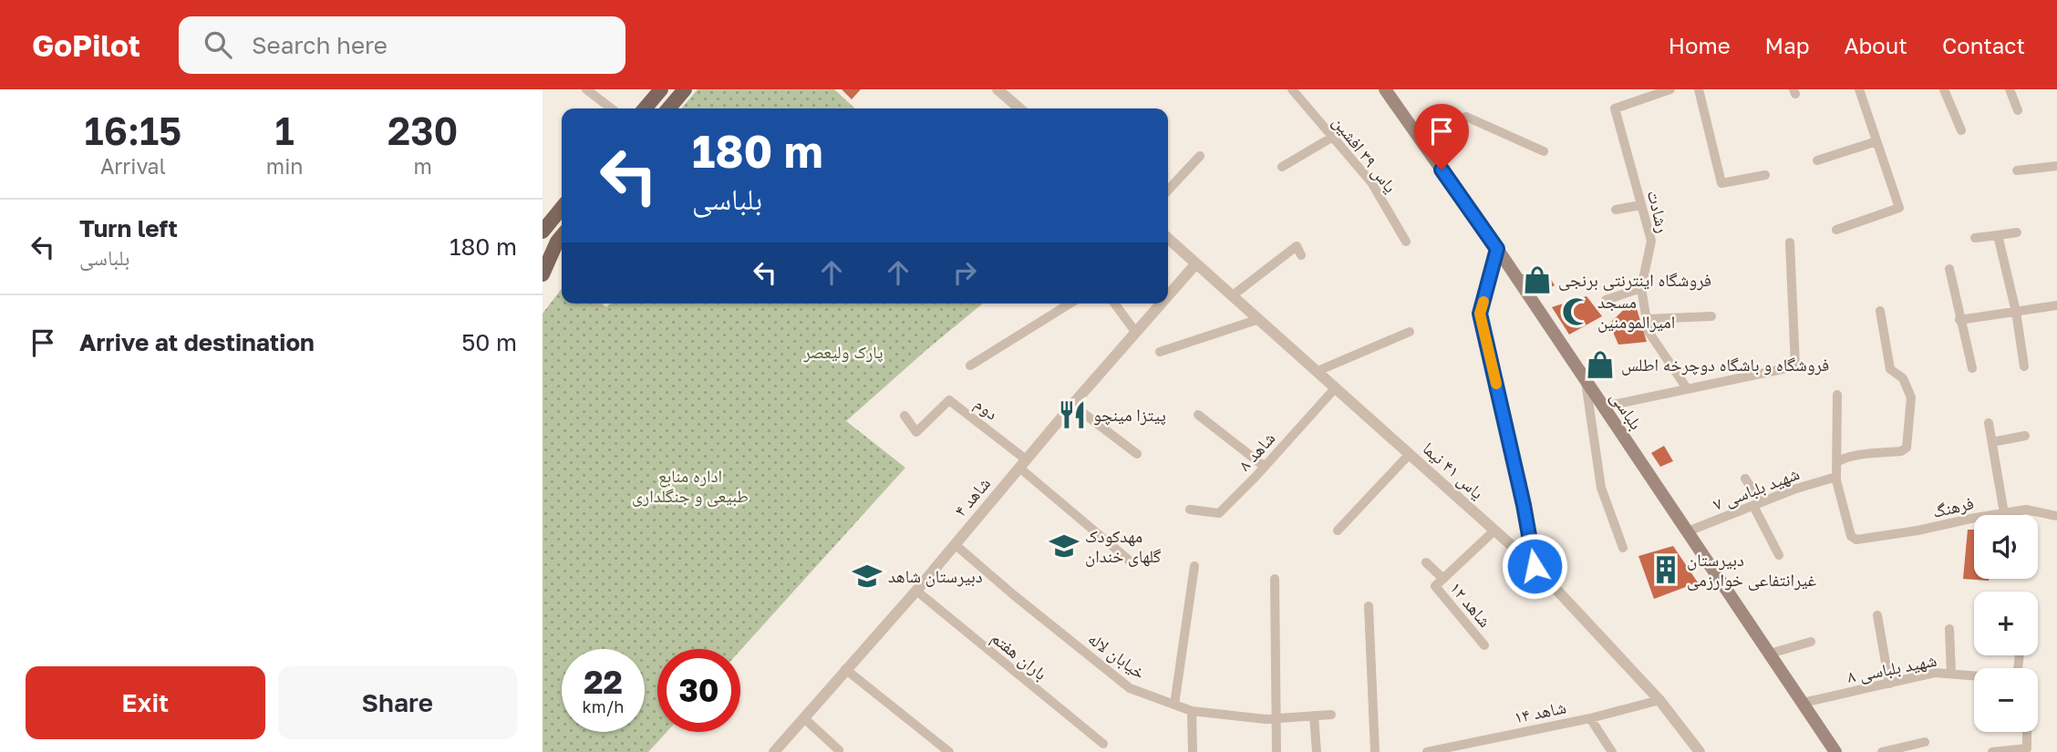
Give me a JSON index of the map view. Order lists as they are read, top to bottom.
{
  "streets": {
    "main road": ["بلباسی"],
    "street": [
      "یاس ۳۹ افشین",
      "رشادت",
      "دوم",
      "شاهد ۸",
      "یاس ۴۱ نیما",
      "شهید بلباسی ۷",
      "شاهد ۴",
      "فرهنگ",
      "شاهد ۱۲",
      "باران هفتم",
      "خیابان لاله",
      "شهید بلباسی ۸",
      "شاهد ۱۴"
    ]
  },
  "crossings": [
    ["دوم", "شاهد ۴"],
    ["بلباسی", "شهید بلباسی ۷"],
    ["بلباسی", "شهید بلباسی ۸"],
    ["شاهد ۸", "یاس ۴۱ نیما"],
    ["یاس ۴۱ نیما", "شاهد ۴"],
    ["یاس ۴۱ نیما", "شاهد ۱۲"],
    ["یاس ۴۱ نیما", "شاهد ۱۴"],
    ["شهید بلباسی ۷", "فرهنگ"],
    ["شاهد ۴", "باران هفتم"],
    ["شاهد ۴", "خیابان لاله"]
  ],
  "parks": ["پارک ولیعصر", "اداره منابع طبیعی و جنگلداری"],
  "places": {
    "shop": ["فروشگاه اینترنتی برنجی", "فروشگاه و باشگاه دوچرخه اطلس"],
    "mosque": ["مسجد امیرالمومنین"],
    "restaurant": ["پیتزا مینچو"],
    "school or university": ["مهدکودک گلهای خندان", "دبیرستان شاهد"],
    "building": ["دبیرستان غیرانتفاعی خوارزمی"]
  },
  "page": {
    "header": "GoPilot",
    "search": "Search here",
    "nav": [
      "Home",
      "Map",
      "About",
      "Contact"
    ],
    "eta": [
      "16:15",
      "Arrival",
      "1",
      "min",
      "230",
      "m"
    ],
    "turn": ["180 m", "بلباسی"],
    "list": [
      {
        "name": "Turn left",
        "note": "بلباسی",
        "value": "180 m"
      },
      {
        "name": "Arrive at destination",
        "value": "50 m"
      }
    ],
    "map_buttons": ["+", "−"],
    "speed": "22 km/h",
    "limit": "30",
    "buttons": ["Exit", "Share"]
  }
}
